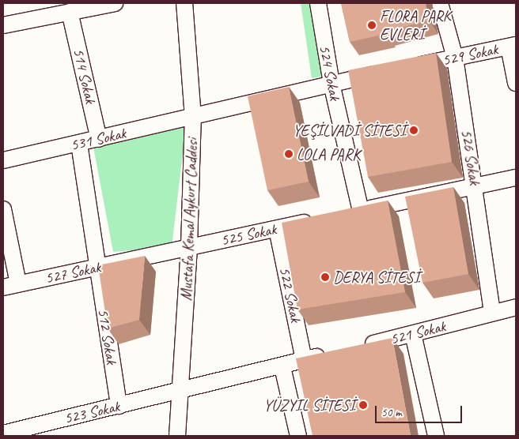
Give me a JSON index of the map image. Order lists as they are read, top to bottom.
{
  "streets": {
    "street": [
      "529 Sokak",
      "524 Sokak",
      "514 Sokak",
      "531 Sokak",
      "526 Sokak",
      "Mustafa Kemal Aykurt Caddesi",
      "525 Sokak",
      "527 Sokak",
      "522 Sokak",
      "521 Sokak",
      "512 Sokak",
      "523 Sokak"
    ]
  },
  "crossings": [
    ["529 Sokak", "524 Sokak"],
    ["529 Sokak", "531 Sokak"],
    ["529 Sokak", "526 Sokak"],
    ["529 Sokak", "Mustafa Kemal Aykurt Caddesi"],
    ["524 Sokak", "526 Sokak"],
    ["514 Sokak", "531 Sokak"],
    ["531 Sokak", "Mustafa Kemal Aykurt Caddesi"],
    ["531 Sokak", "512 Sokak"],
    ["526 Sokak", "521 Sokak"],
    ["Mustafa Kemal Aykurt Caddesi", "525 Sokak"],
    ["Mustafa Kemal Aykurt Caddesi", "527 Sokak"],
    ["Mustafa Kemal Aykurt Caddesi", "523 Sokak"],
    ["525 Sokak", "527 Sokak"],
    ["525 Sokak", "522 Sokak"],
    ["527 Sokak", "512 Sokak"],
    ["512 Sokak", "523 Sokak"]
  ],
  "places": [
    "FLORA PARK EVLERİ",
    "YEŞİLVADİ SİTESİ",
    "LOLA PARK",
    "DERYA SİTESİ",
    "YÜZYIL SİTESİ"
  ],
  "scale_bar": "50 m"
}
